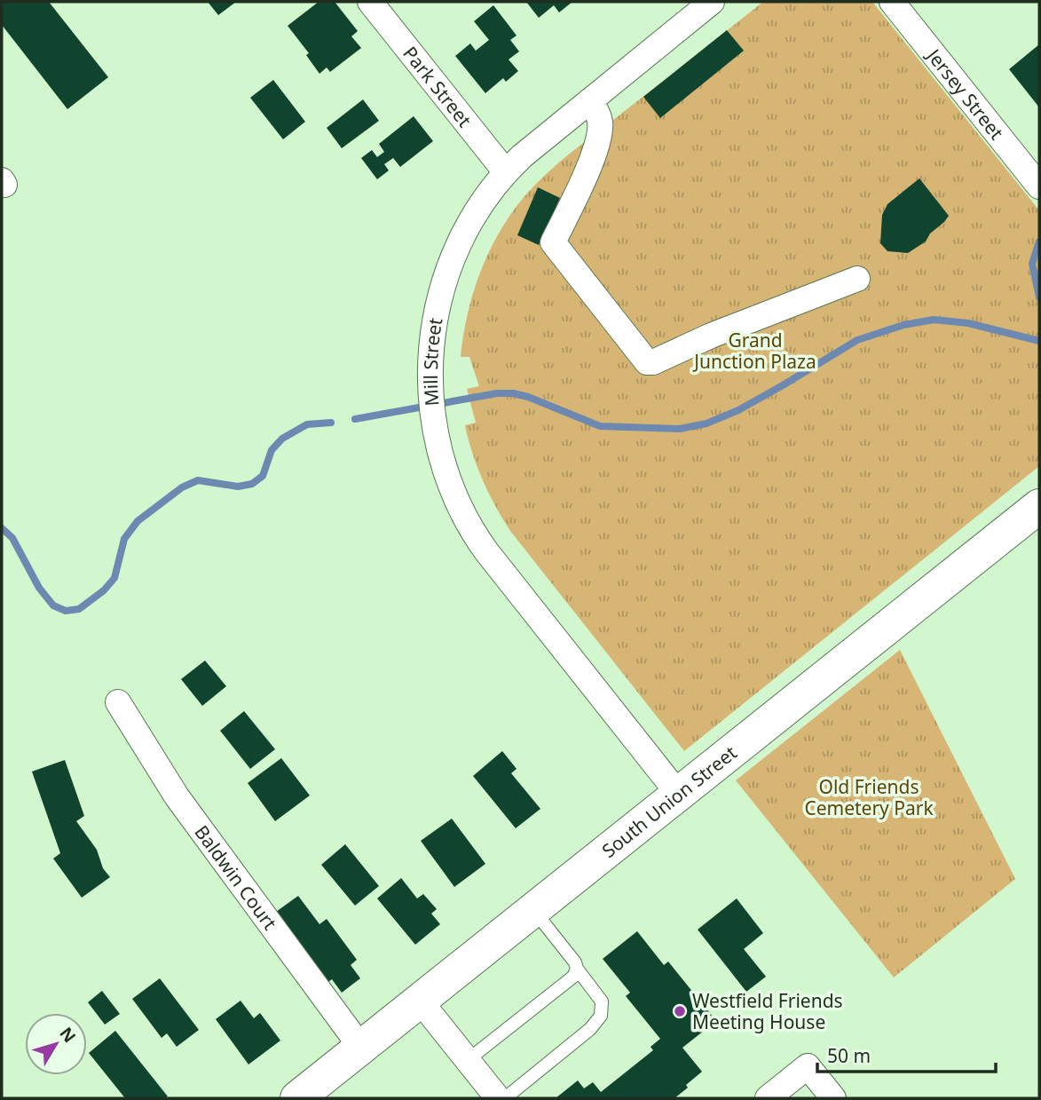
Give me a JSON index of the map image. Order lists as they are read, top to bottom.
{
  "streets": {
    "street": [
      "Park Street",
      "Jersey Street",
      "Mill Street",
      "South Union Street",
      "Baldwin Court"
    ]
  },
  "crossings": [
    ["Park Street", "Mill Street"],
    ["Mill Street", "South Union Street"],
    ["South Union Street", "Baldwin Court"]
  ],
  "parks": ["Grand Junction Plaza", "Old Friends Cemetery Park"],
  "places": ["Westfield Friends Meeting House"],
  "scale_bar": "50 m",
  "north": "top right"
}
